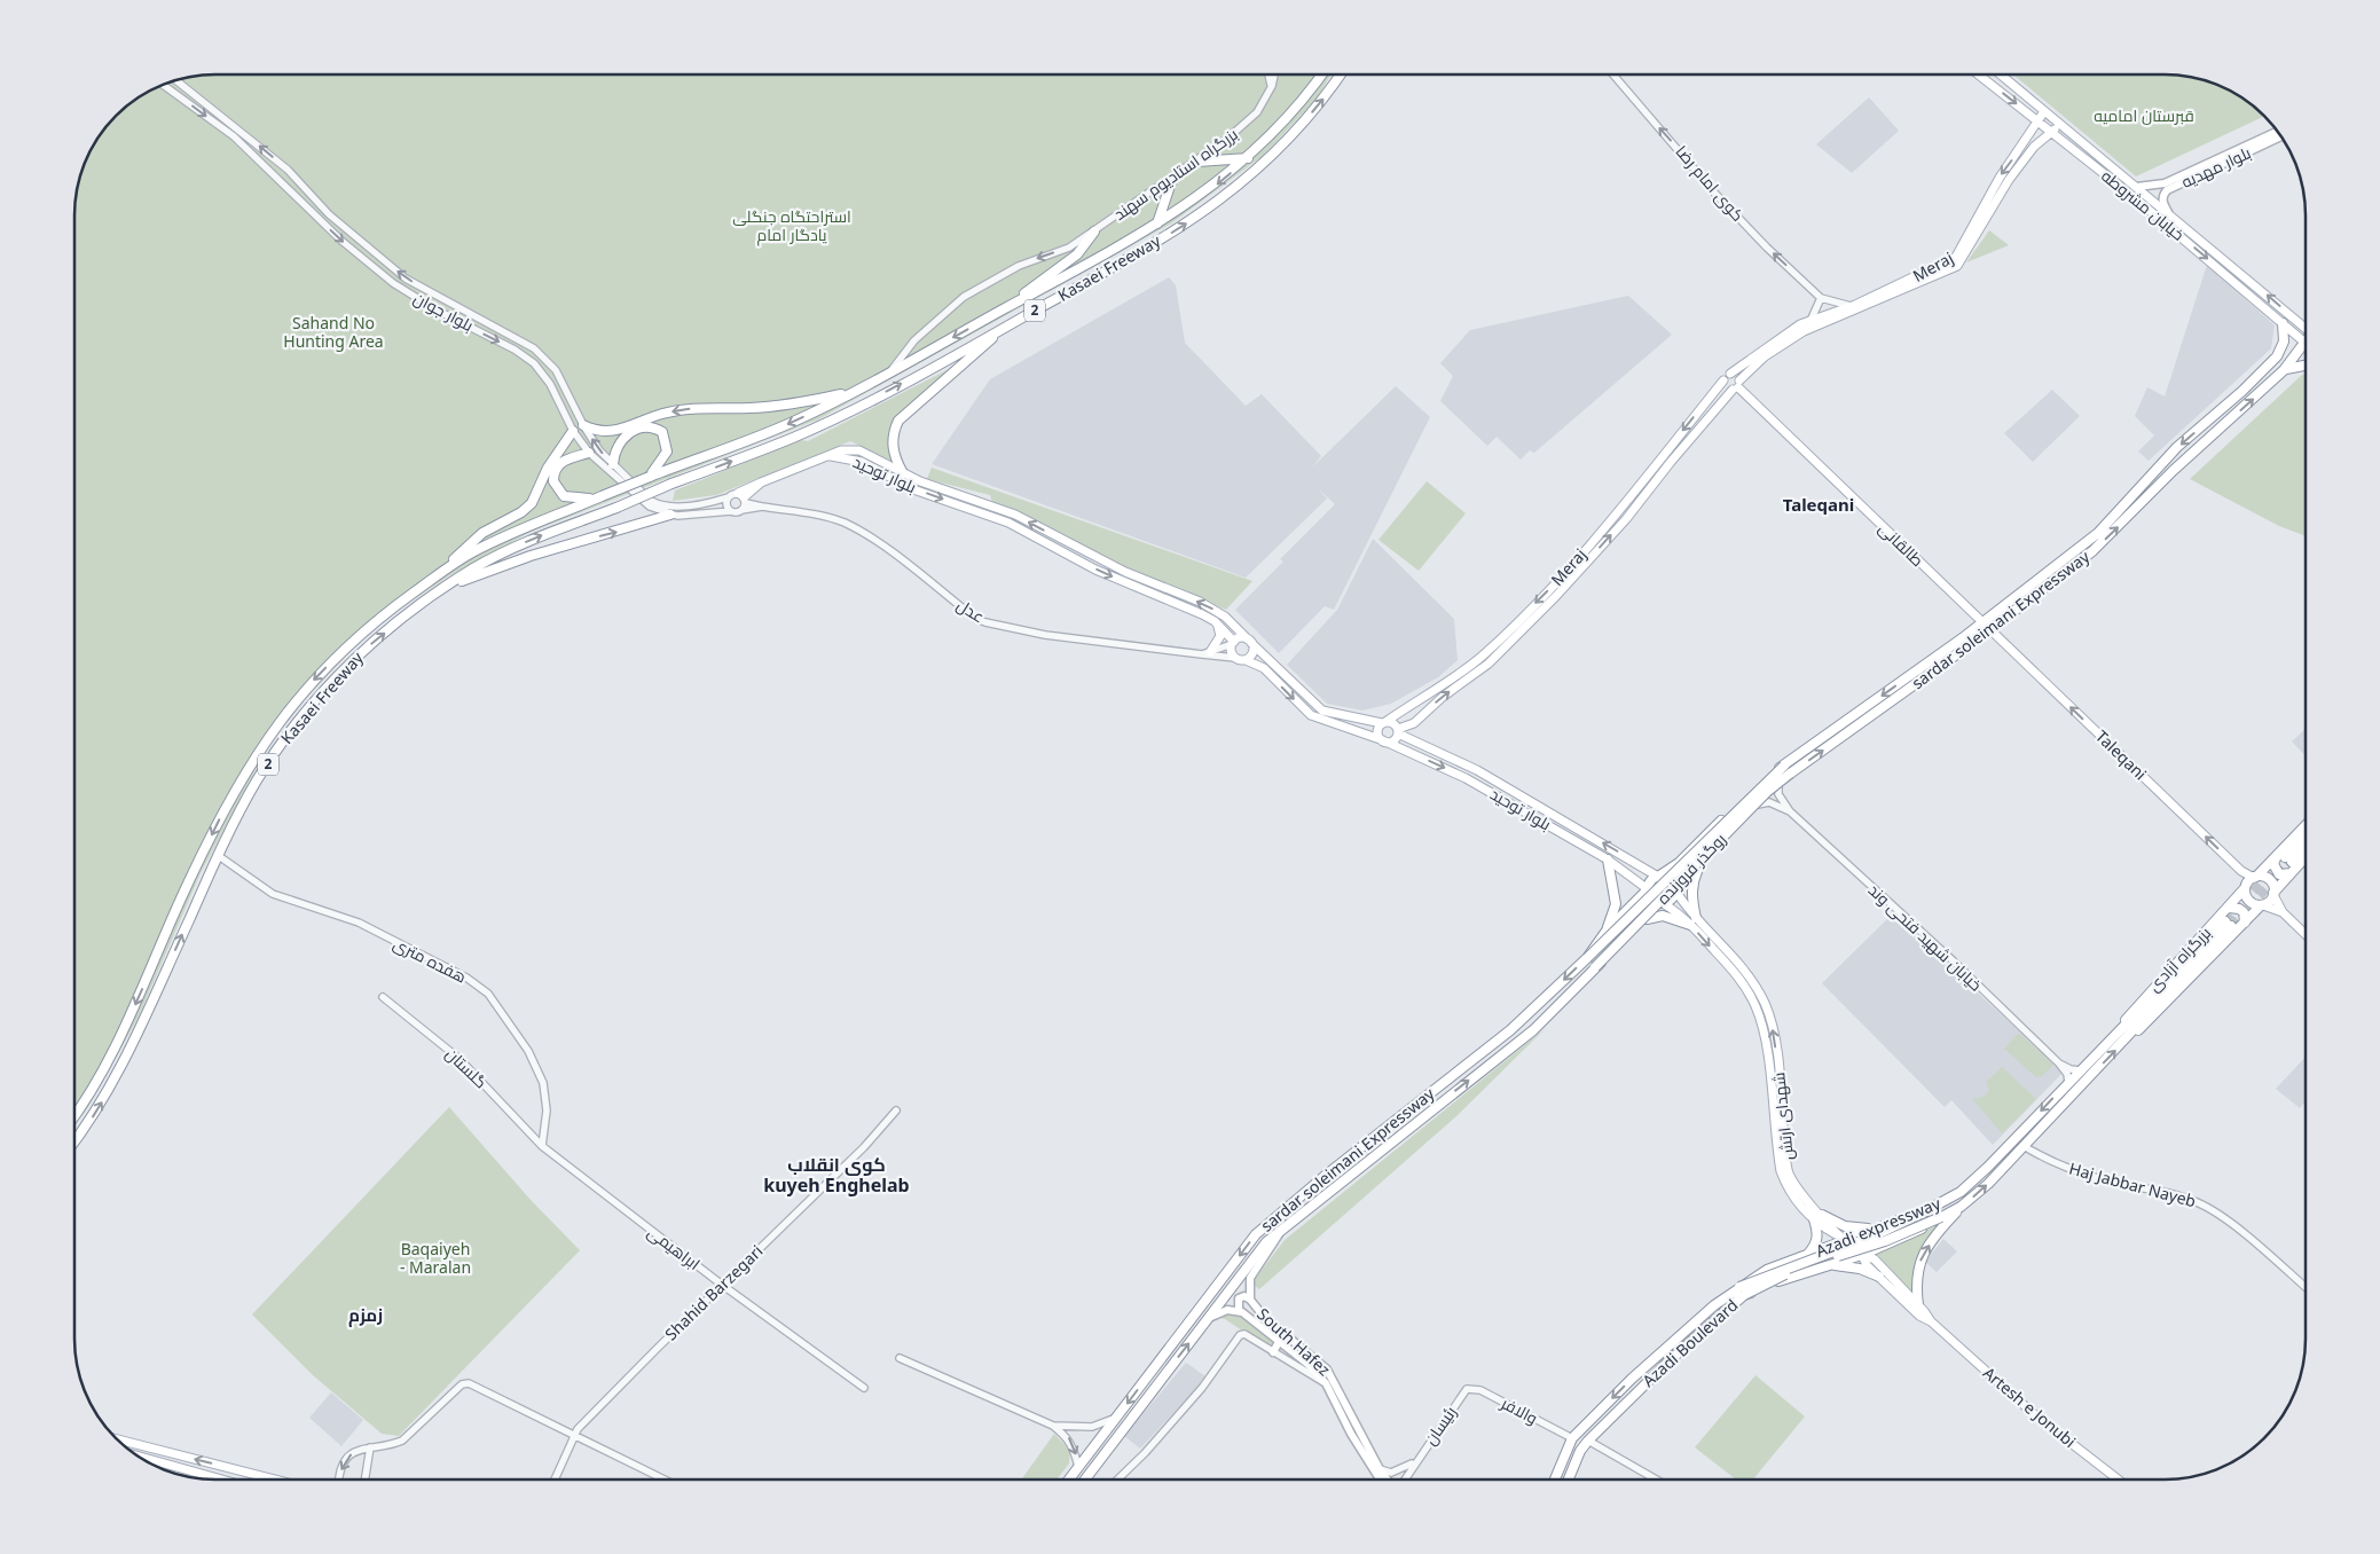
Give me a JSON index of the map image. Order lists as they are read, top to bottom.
{
  "streets": {
    "highway": [
      "Kasaei Freeway",
      "2",
      "sardar soleimani Expressway",
      "روگذر فروزنده",
      "بزرگراه آزادی",
      "Azadi expressway",
      "Azadi Boulevard"
    ],
    "main road": [
      "بلوار مهدیه",
      "خیابان مشروطه",
      "Meraj",
      "بلوار توحید",
      "طالقانی",
      "Taleqani",
      "شهدای ارتش",
      "South Hafez",
      "Artesh e Jonubi"
    ],
    "street": [
      "بزرگراه استادیوم سهند",
      "کوی امام رضا",
      "بلوار جوان",
      "عدل",
      "خیابان شهید فتحی وند",
      "هفده متری",
      "گلستان",
      "Haj Jabbar Nayeb",
      "ابراهیمی",
      "Shahid Barzegari",
      "والافر",
      "رئیسان"
    ]
  },
  "crossings": [
    ["بلوار مهدیه", "خیابان مشروطه"],
    ["خیابان مشروطه", "Meraj"],
    ["خیابان مشروطه", "sardar soleimani Expressway"],
    ["Meraj", "بلوار توحید"],
    ["Meraj", "طالقانی"],
    ["Kasaei Freeway", "2"],
    ["Kasaei Freeway", "هفده متری"],
    ["بلوار جوان", "عدل"],
    ["بلوار توحید", "عدل"],
    ["بلوار توحید", "sardar soleimani Expressway"],
    ["بلوار توحید", "شهدای ارتش"],
    ["طالقانی", "sardar soleimani Expressway"],
    ["طالقانی", "Taleqani"],
    ["sardar soleimani Expressway", "Taleqani"],
    ["sardar soleimani Expressway", "روگذر فروزنده"],
    ["sardar soleimani Expressway", "شهدای ارتش"],
    ["sardar soleimani Expressway", "South Hafez"],
    ["Taleqani", "بزرگراه آزادی"],
    ["بزرگراه آزادی", "Azadi expressway"],
    ["هفده متری", "گلستان"],
    ["هفده متری", "ابراهیمی"],
    ["گلستان", "ابراهیمی"],
    ["شهدای ارتش", "Azadi expressway"],
    ["شهدای ارتش", "Azadi Boulevard"],
    ["Haj Jabbar Nayeb", "Azadi expressway"],
    ["Azadi expressway", "Azadi Boulevard"],
    ["Azadi expressway", "والافر"],
    ["ابراهیمی", "Shahid Barzegari"],
    ["والافر", "رئیسان"]
  ],
  "one_way": ["کوی امام رضا", "Taleqani"],
  "districts": ["Taleqani", "کوی انقلاب kuyeh Enghelab", "زمزم"],
  "parks": [
    "قبرستان امامیه",
    "استراحتگاه جنگلی یادگار امام",
    "Sahand No Hunting Area",
    "Baqaiyeh - Maralan"
  ]
}
